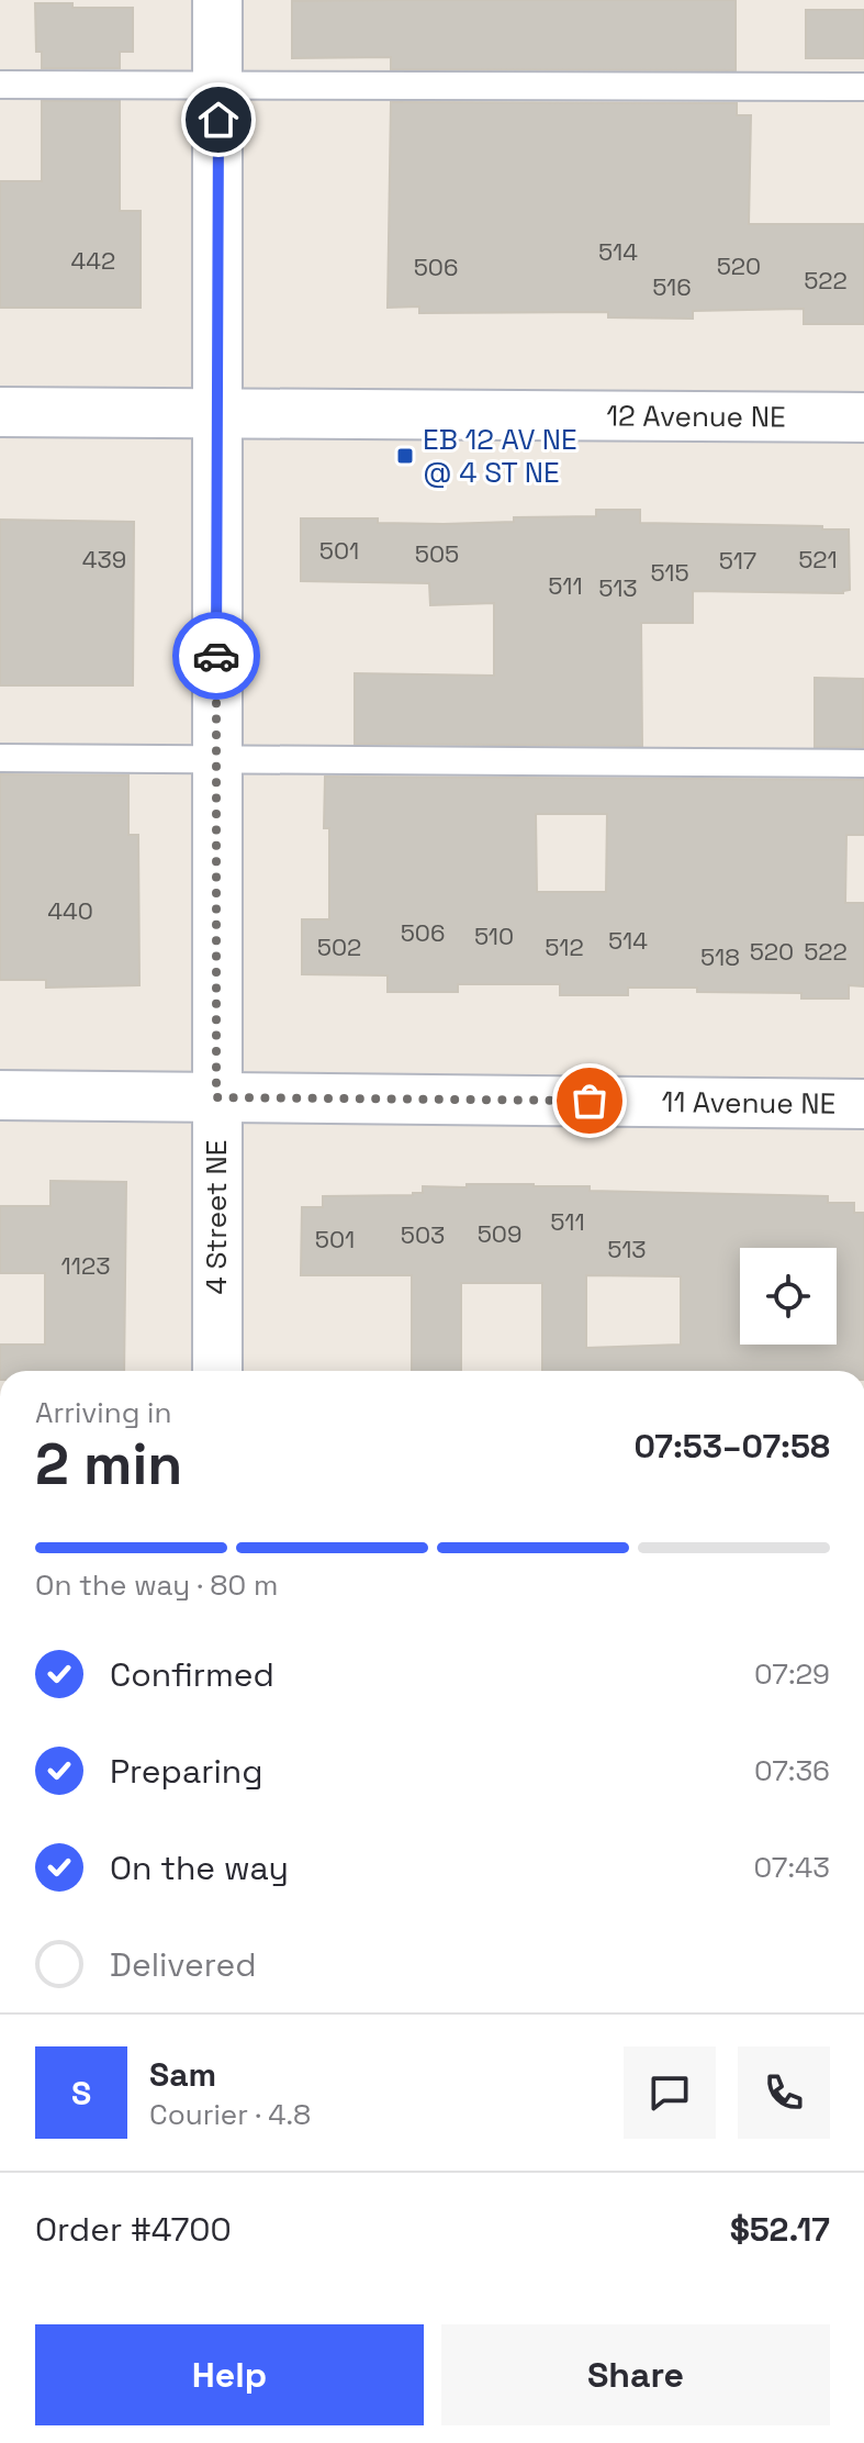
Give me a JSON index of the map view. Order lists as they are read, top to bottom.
{
  "streets": {
    "street": ["12 Avenue NE", "11 Avenue NE", "4 Street NE"]
  },
  "crossings": [
    ["12 Avenue NE", "4 Street NE"],
    ["11 Avenue NE", "4 Street NE"]
  ],
  "places": {
    "transit": ["EB 12 AV NE @ 4 ST NE"]
  },
  "house_numbers": [
    "514",
    "442",
    "520",
    "506",
    "522",
    "516",
    "501",
    "505",
    "439",
    "521",
    "517",
    "515",
    "511",
    "513",
    "440",
    "506",
    "510",
    "514",
    "502",
    "512",
    "520",
    "522",
    "518",
    "511",
    "509",
    "503",
    "501",
    "513",
    "1123"
  ],
  "page": {
    "heading": ["2 min", "Arriving in", "07:53–07:58"],
    "panel": [
      "Sam",
      "Courier · 4.8",
      "Order #4700",
      "$52.17"
    ],
    "bar": "On the way · 80 m",
    "list": [
      ["Confirmed", "07:29"],
      ["Preparing", "07:36"],
      ["On the way", "07:43"],
      "Delivered"
    ],
    "round": "S",
    "buttons": ["Help", "Share"]
  }
}
